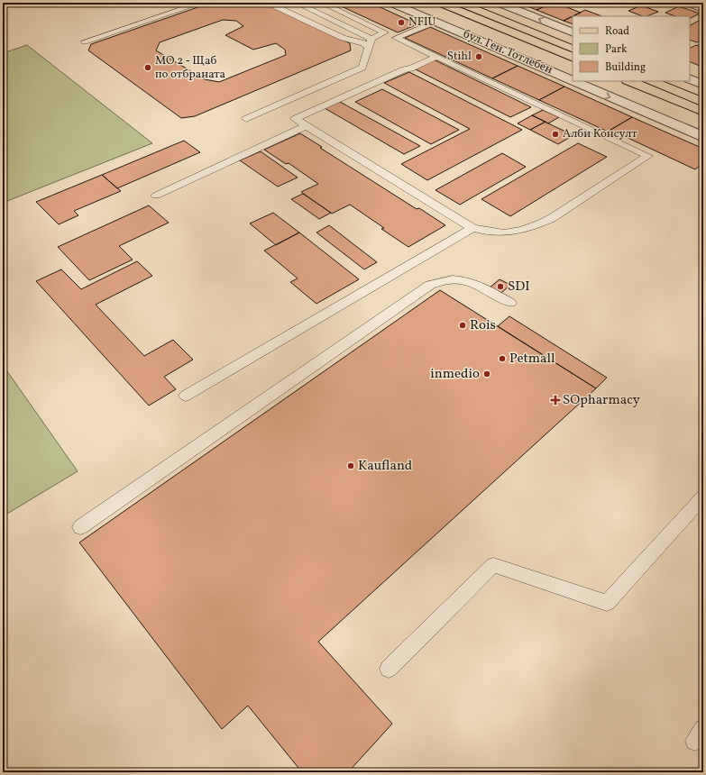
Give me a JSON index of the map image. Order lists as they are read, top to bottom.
{
  "streets": {
    "main road": ["бул. Ген. Тотлебен"]
  },
  "places": {
    "other": [
      "NFIU",
      "Stihl",
      "МО 2 - Щаб по отбраната",
      "Алби Консулт",
      "SDI",
      "Rois",
      "Petmall",
      "inmedio",
      "Kaufland"
    ],
    "health": ["SOpharmacy"]
  },
  "legend": ["Road", "Park", "Building"]
}
